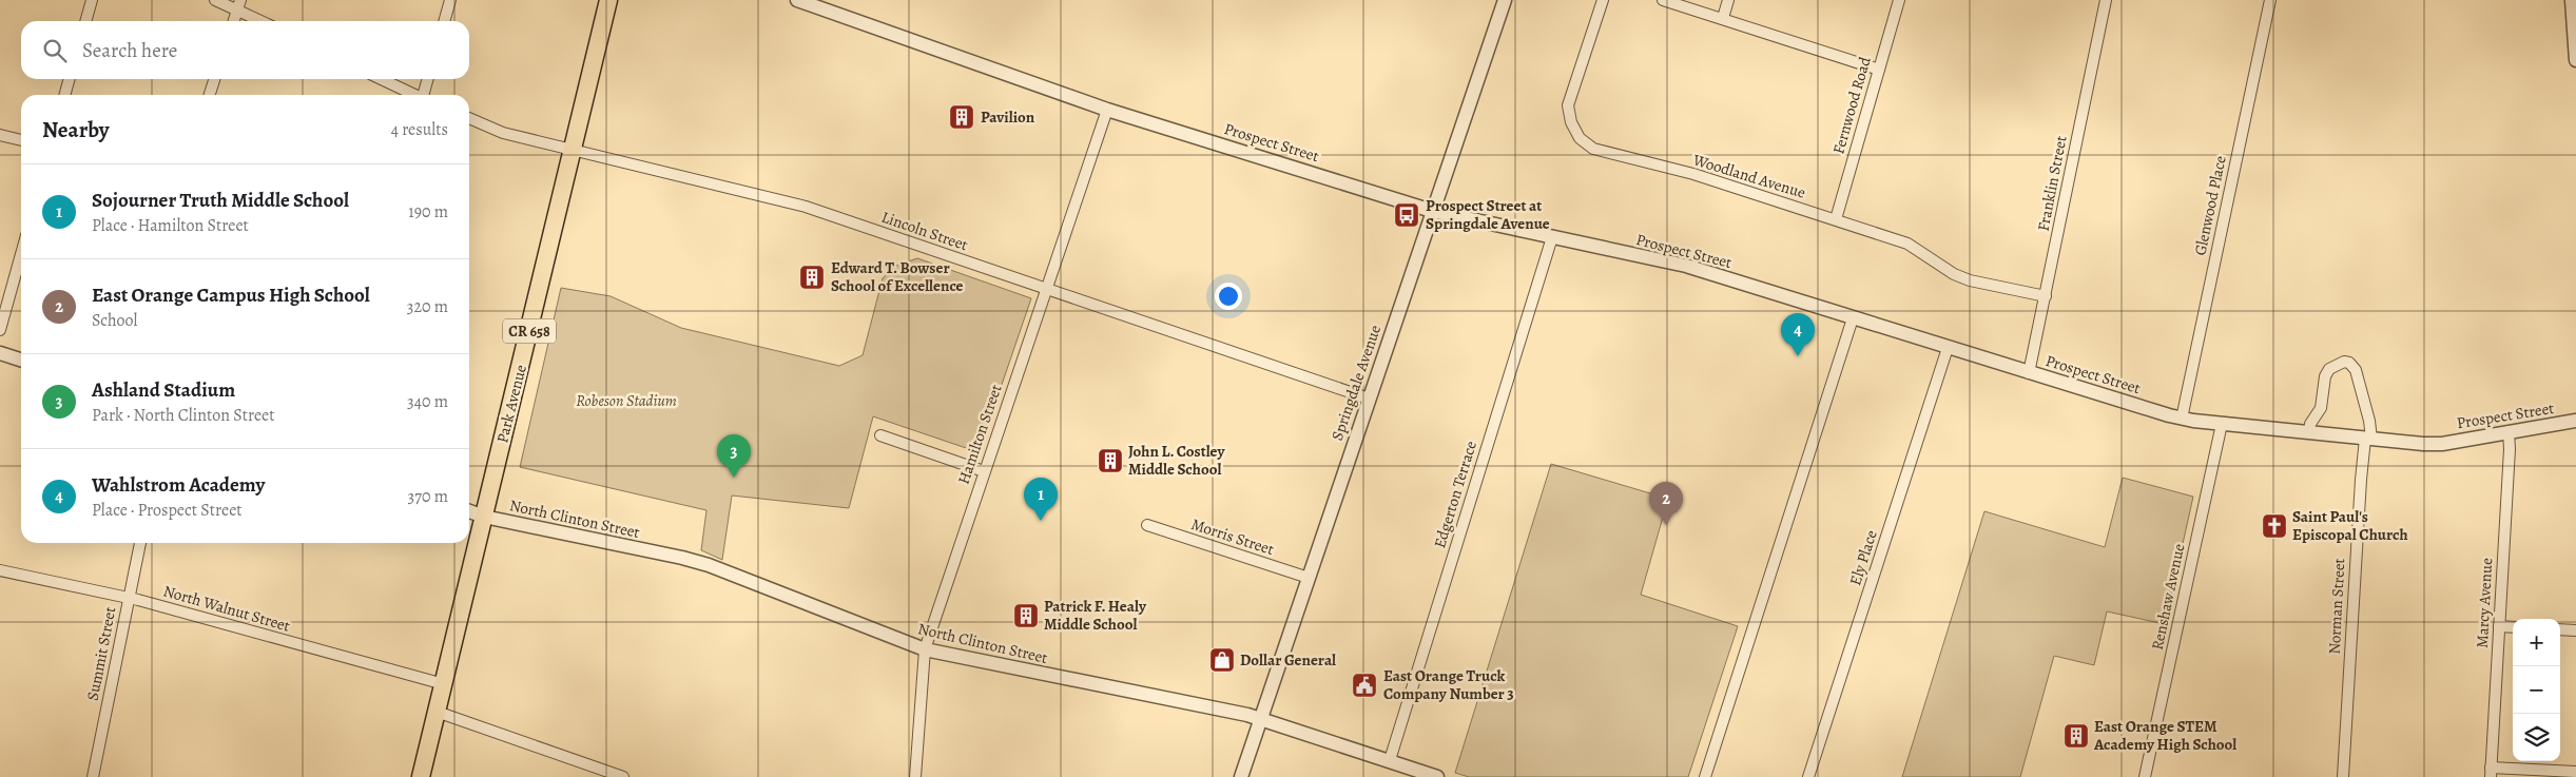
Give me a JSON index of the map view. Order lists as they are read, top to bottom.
{
  "streets": {
    "main road": ["CR 658", "Park Avenue"],
    "street": [
      "Fernwood Road",
      "Prospect Street",
      "Woodland Avenue",
      "Franklin Street",
      "Glenwood Place",
      "Lincoln Street",
      "Springdale Avenue",
      "Hamilton Street",
      "Edgerton Terrace",
      "North Clinton Street",
      "Morris Street",
      "Ely Place",
      "Renshaw Avenue",
      "Marcy Avenue",
      "Norman Street",
      "North Walnut Street",
      "Summit Street"
    ]
  },
  "crossings": [
    ["Fernwood Road", "Woodland Avenue"],
    ["Prospect Street", "Franklin Street"],
    ["Prospect Street", "Glenwood Place"],
    ["Prospect Street", "Springdale Avenue"],
    ["Prospect Street", "Hamilton Street"],
    ["Prospect Street", "Edgerton Terrace"],
    ["Prospect Street", "Ely Place"],
    ["Prospect Street", "Renshaw Avenue"],
    ["Prospect Street", "Marcy Avenue"],
    ["Prospect Street", "Norman Street"],
    ["Woodland Avenue", "Franklin Street"],
    ["Lincoln Street", "Springdale Avenue"],
    ["Lincoln Street", "Park Avenue"],
    ["Lincoln Street", "Hamilton Street"],
    ["Springdale Avenue", "North Clinton Street"],
    ["Springdale Avenue", "Morris Street"],
    ["Park Avenue", "North Clinton Street"],
    ["Park Avenue", "North Walnut Street"],
    ["Hamilton Street", "North Clinton Street"],
    ["Edgerton Terrace", "North Clinton Street"],
    ["North Walnut Street", "Summit Street"]
  ],
  "parks": ["Robeson Stadium"],
  "places": {
    "building": [
      "Pavilion",
      "Edward T. Bowser School of Excellence",
      "John L. Costley Middle School",
      "Patrick F. Healy Middle School",
      "East Orange STEM Academy High School"
    ],
    "bus stop": ["Prospect Street at Springdale Avenue"],
    "church": ["Saint Paul's Episcopal Church"],
    "shop": ["Dollar General"],
    "public building": ["East Orange Truck Company Number 3"]
  },
  "page": {
    "search": "Search here",
    "heading": ["Nearby", "4 results"],
    "list": [
      {
        "mark": "1",
        "name": "Sojourner Truth Middle School",
        "note": "Place · Hamilton Street",
        "value": "190 m"
      },
      {
        "mark": "2",
        "name": "East Orange Campus High School",
        "note": "School",
        "value": "320 m"
      },
      {
        "mark": "3",
        "name": "Ashland Stadium",
        "note": "Park · North Clinton Street",
        "value": "340 m"
      },
      {
        "mark": "4",
        "name": "Wahlstrom Academy",
        "note": "Place · Prospect Street",
        "value": "370 m"
      }
    ],
    "pins": [
      "4",
      "3",
      "1",
      "2"
    ],
    "map_buttons": ["+", "−"]
  }
}
